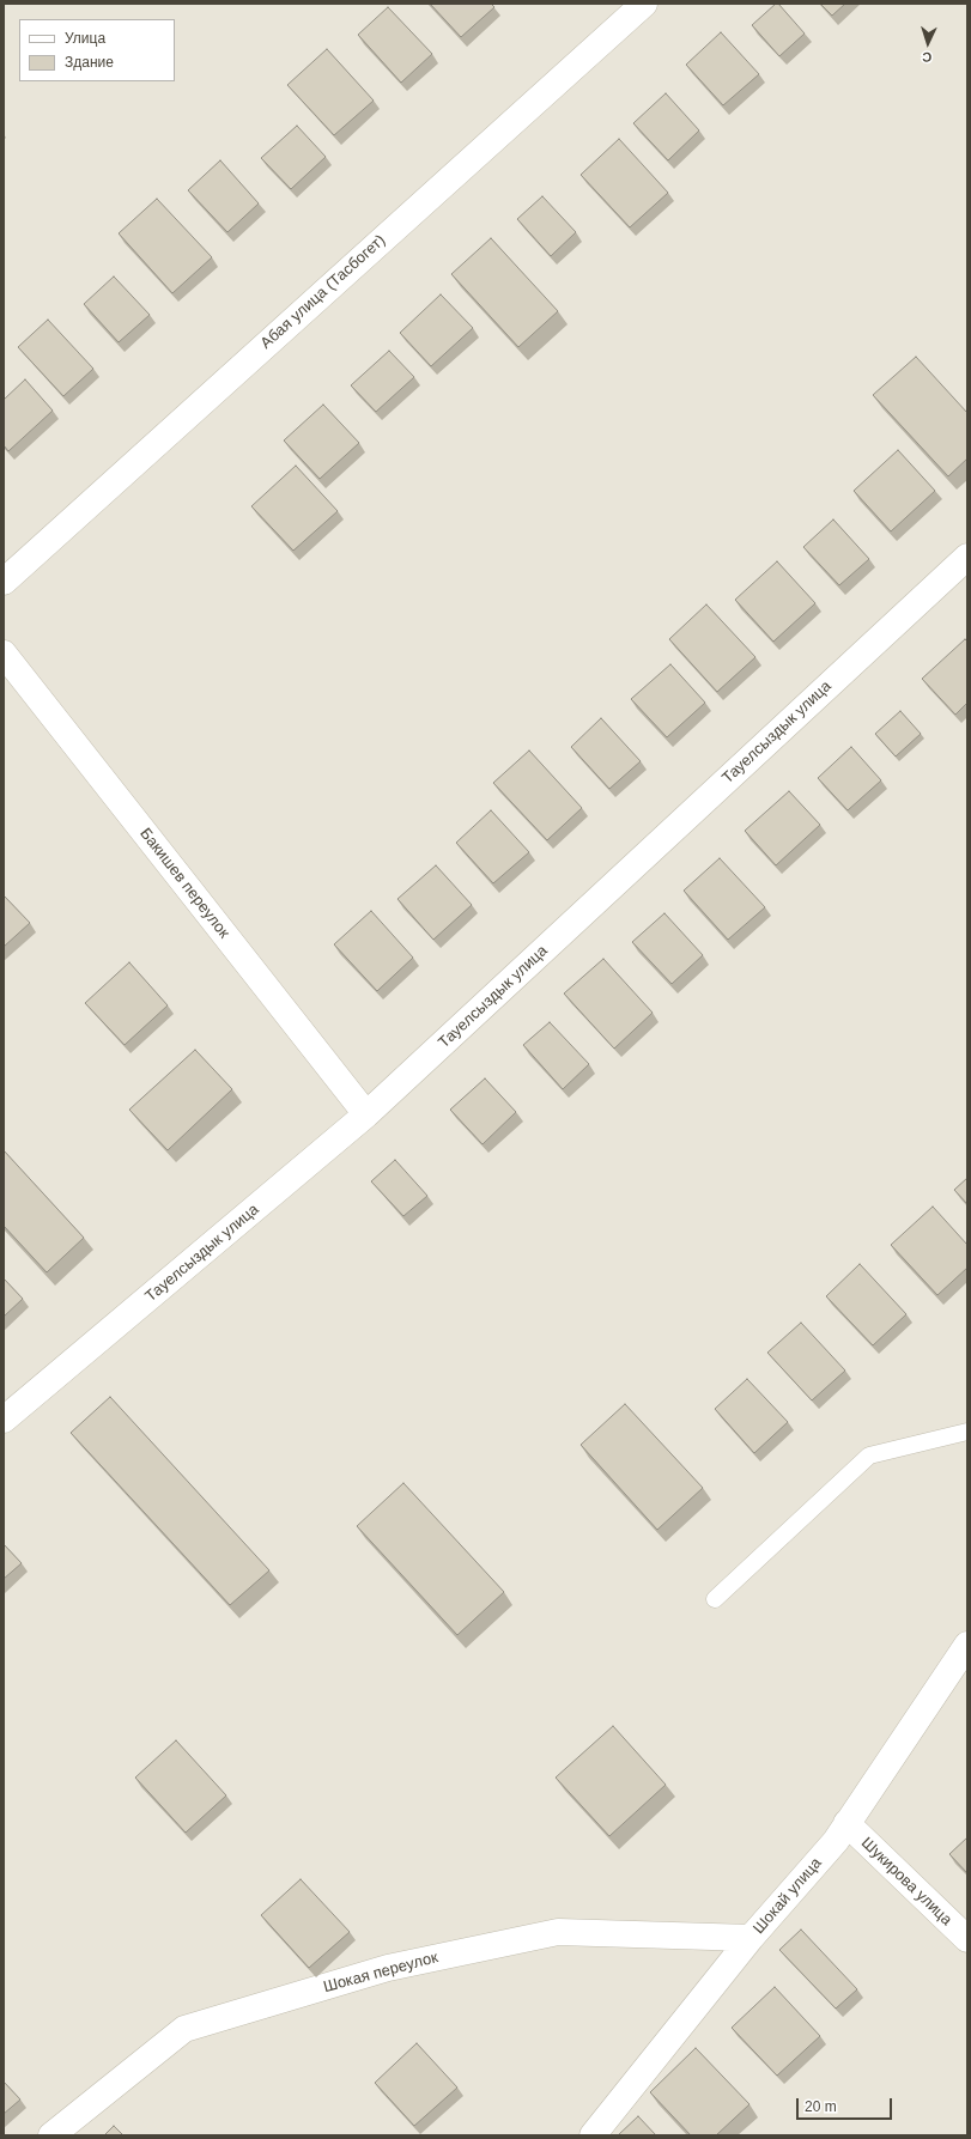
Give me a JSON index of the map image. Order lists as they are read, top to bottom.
{
  "streets": {
    "street": [
      "Абая улица (Тасбогет)",
      "Тауелсыздык улица",
      "Бакишев переулок",
      "Шукирова улица",
      "Шокай улица",
      "Шокая переулок"
    ]
  },
  "crossings": [
    ["Тауелсыздык улица", "Бакишев переулок"],
    ["Шукирова улица", "Шокай улица"],
    ["Шокай улица", "Шокая переулок"]
  ],
  "legend": ["Улица", "Здание"],
  "scale_bar": "20 m",
  "north": "bottom"
}
